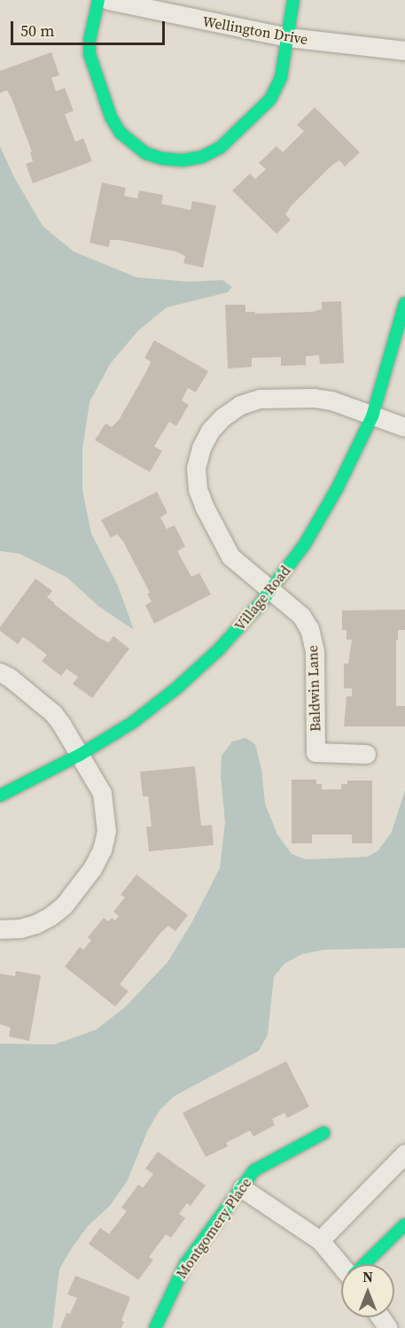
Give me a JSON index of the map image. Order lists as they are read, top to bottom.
{
  "streets": {
    "street": [
      "Wellington Drive",
      "Village Road",
      "Baldwin Lane",
      "Montgomery Place"
    ]
  },
  "crossings": [
    ["Village Road", "Baldwin Lane"]
  ],
  "scale_bar": "50 m",
  "north": "top"
}
